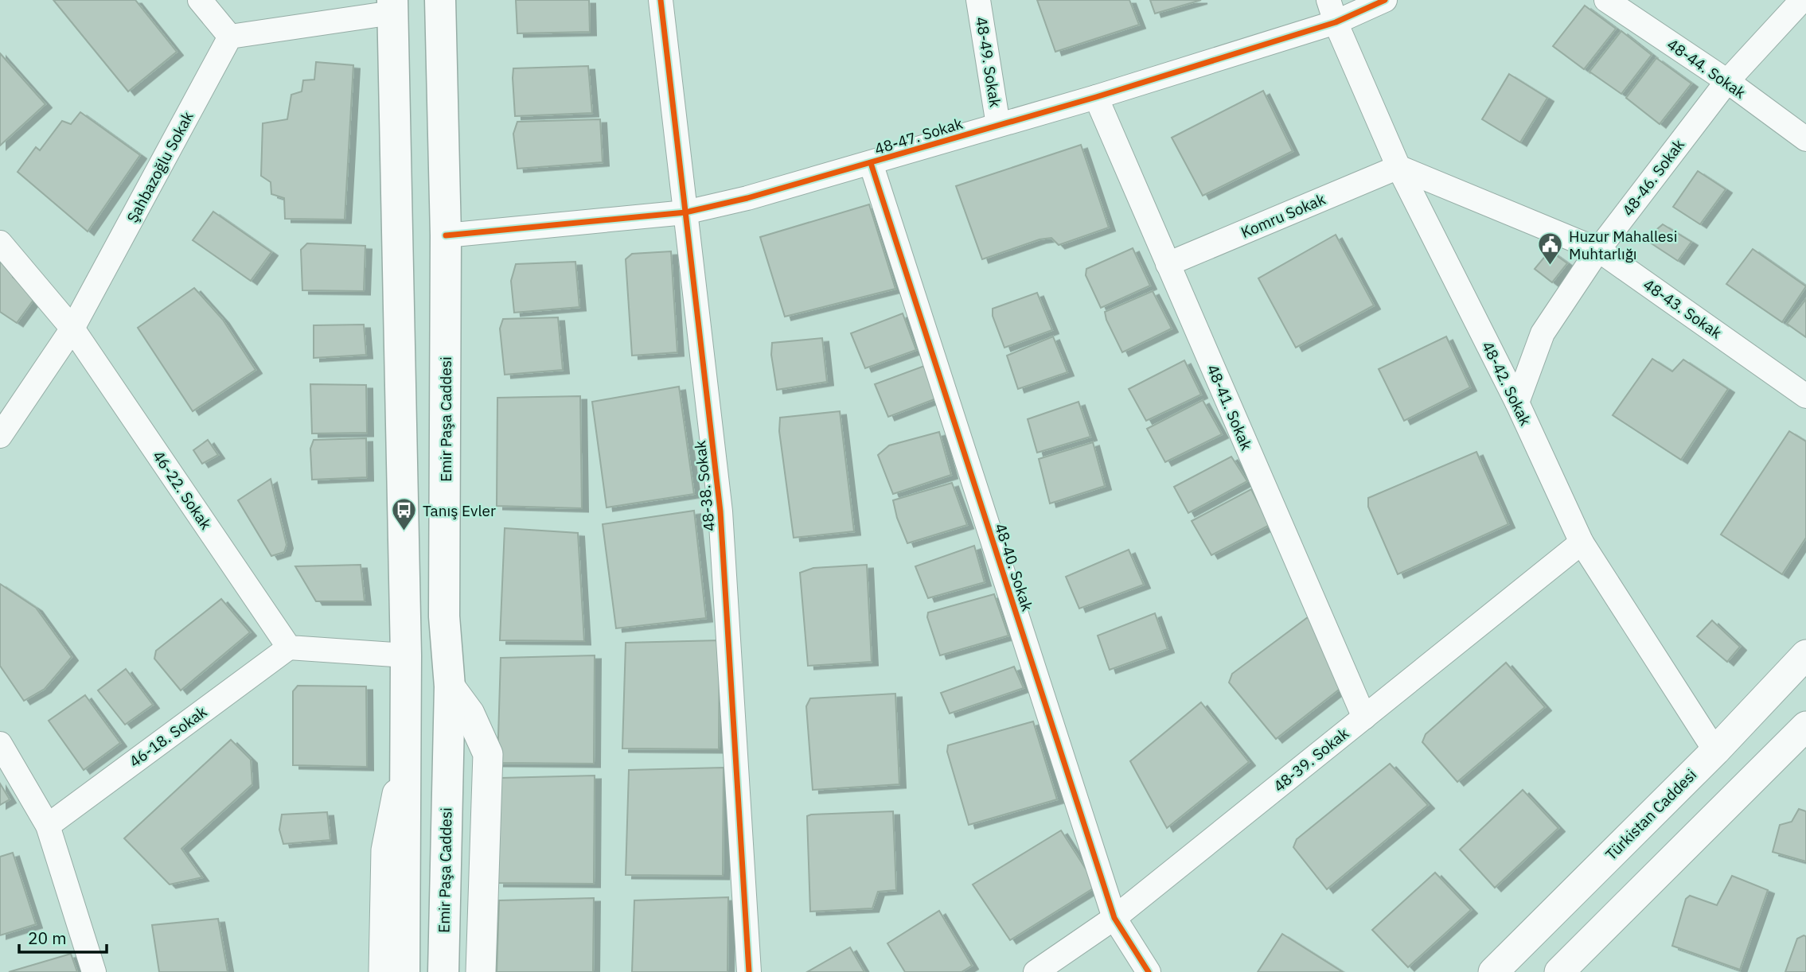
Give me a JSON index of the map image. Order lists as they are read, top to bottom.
{
  "streets": {
    "main road": ["Emir Paşa Caddesi"],
    "street": [
      "48-49. Sokak",
      "48-44. Sokak",
      "48-47. Sokak",
      "Şahbazoğlu Sokak",
      "48-46. Sokak",
      "Komru Sokak",
      "48-43. Sokak",
      "48-42. Sokak",
      "48-41. Sokak",
      "48-38. Sokak",
      "46-22. Sokak",
      "48-40. Sokak",
      "46-18. Sokak",
      "48-39. Sokak",
      "Türkistan Caddesi"
    ]
  },
  "crossings": [
    ["48-49. Sokak", "48-47. Sokak"],
    ["48-44. Sokak", "48-46. Sokak"],
    ["48-47. Sokak", "48-42. Sokak"],
    ["48-47. Sokak", "48-41. Sokak"],
    ["48-47. Sokak", "Emir Paşa Caddesi"],
    ["48-47. Sokak", "48-38. Sokak"],
    ["48-47. Sokak", "48-40. Sokak"],
    ["Şahbazoğlu Sokak", "46-22. Sokak"],
    ["48-46. Sokak", "48-43. Sokak"],
    ["48-46. Sokak", "48-42. Sokak"],
    ["Komru Sokak", "48-43. Sokak"],
    ["Komru Sokak", "48-42. Sokak"],
    ["Komru Sokak", "48-41. Sokak"],
    ["48-43. Sokak", "48-42. Sokak"],
    ["48-42. Sokak", "48-39. Sokak"],
    ["48-42. Sokak", "Türkistan Caddesi"],
    ["48-41. Sokak", "48-39. Sokak"],
    ["46-22. Sokak", "46-18. Sokak"],
    ["48-40. Sokak", "48-39. Sokak"]
  ],
  "places": {
    "public building": ["Huzur Mahallesi Muhtarlığı"],
    "bus stop": ["Tanış Evler"]
  },
  "scale_bar": "20 m"
}
